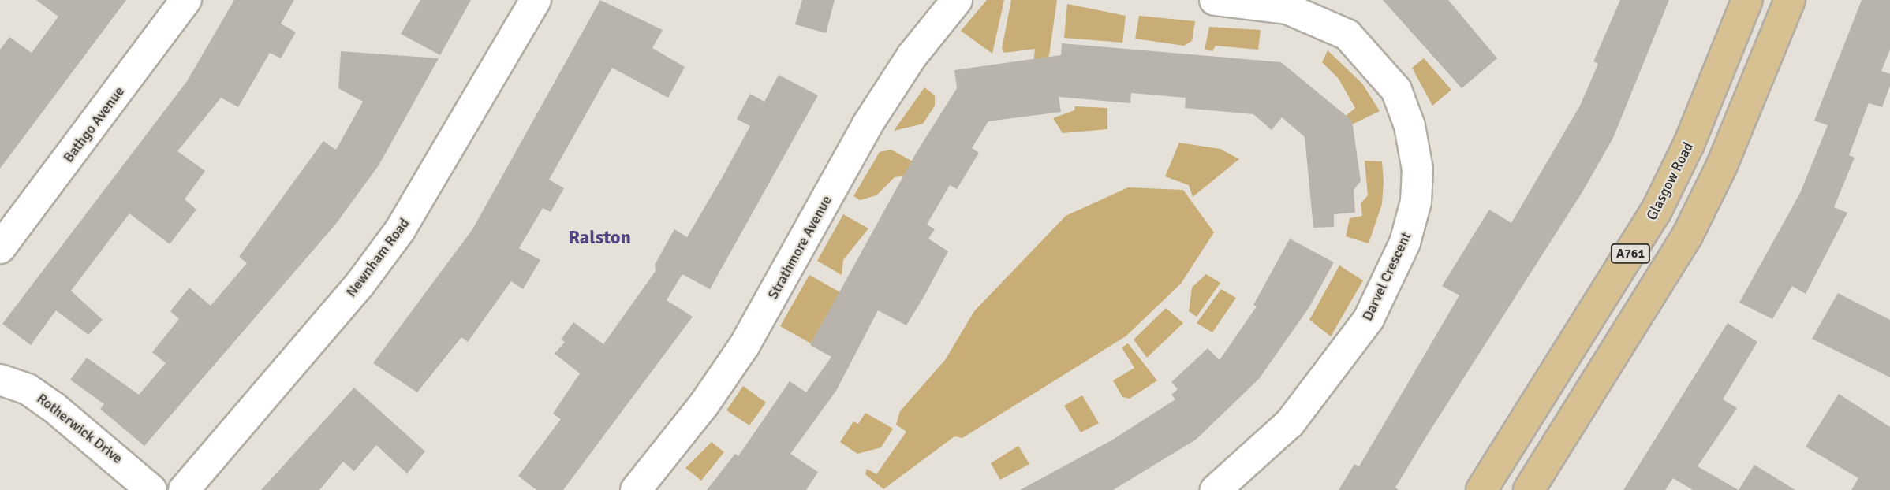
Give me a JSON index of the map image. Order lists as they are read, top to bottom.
{
  "streets": {
    "main road": ["Glasgow Road", "A761"],
    "street": [
      "Bathgo Avenue",
      "Strathmore Avenue",
      "Newnham Road",
      "Darvel Crescent",
      "Rotherwick Drive"
    ]
  },
  "districts": ["Ralston"]
}
